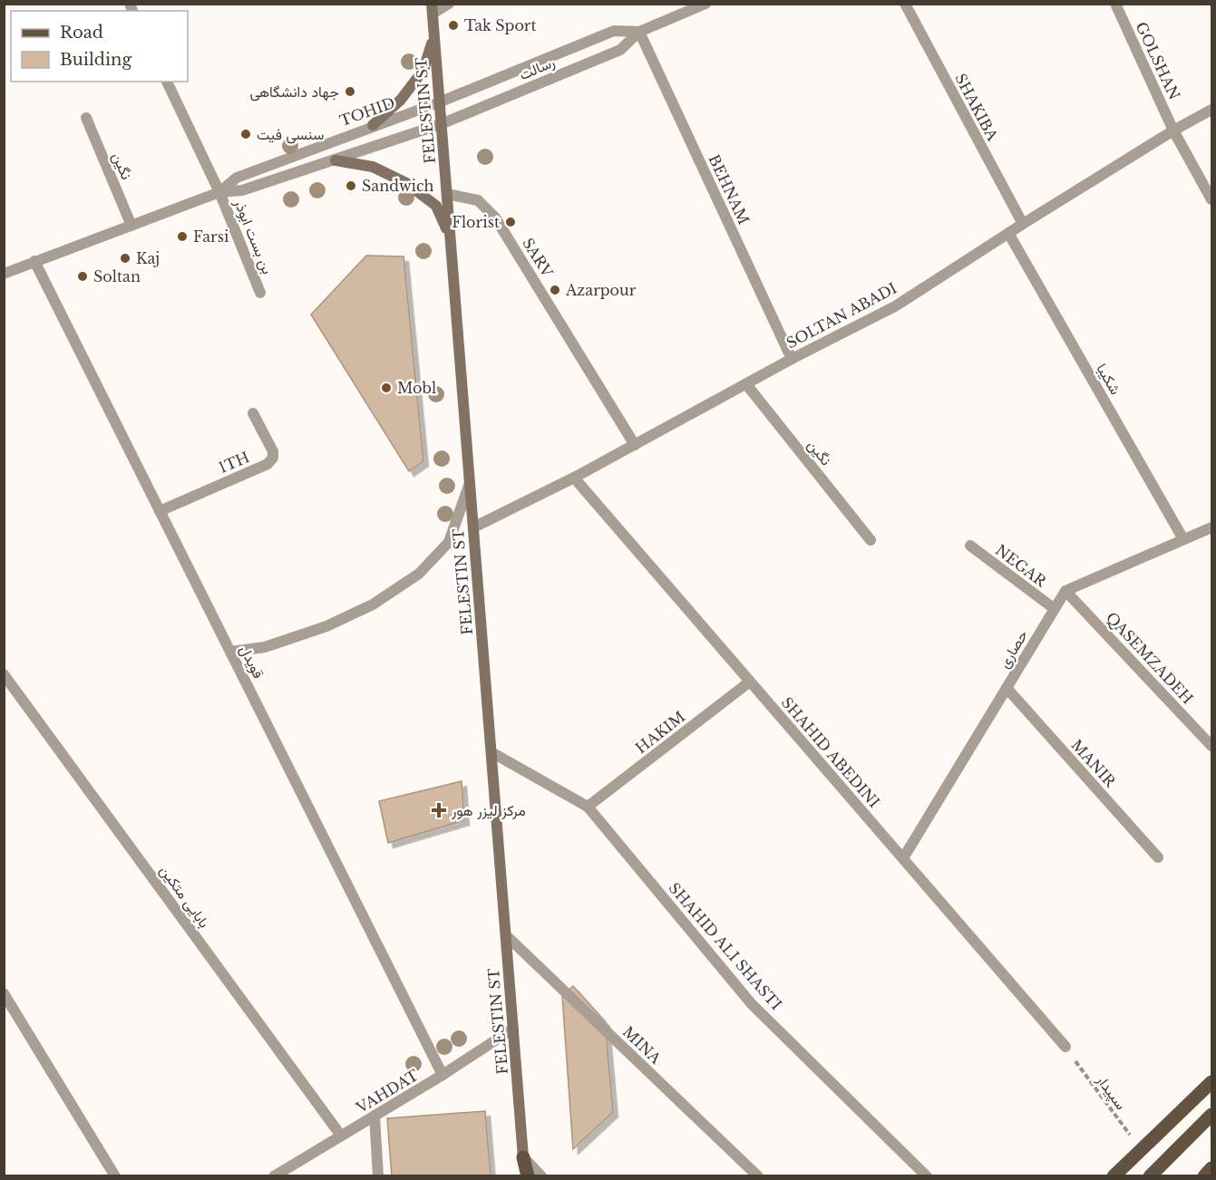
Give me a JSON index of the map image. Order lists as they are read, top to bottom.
{
  "streets": {
    "main road": ["FELESTIN ST"],
    "street": [
      "GOLSHAN",
      "رسالت",
      "SHAKIBA",
      "TOHID",
      "نگین",
      "BEHNAM",
      "بن بست ابوذر",
      "SARV",
      "SOLTAN ABADI",
      "شکیبا",
      "1TH",
      "NEGAR",
      "حصاری",
      "QASEMZADEH",
      "قویدل",
      "HAKIM",
      "SHAHID ABEDINI",
      "MANIR",
      "بابایی متکین",
      "SHAHID ALI SHASTI",
      "MINA",
      "VAHDAT"
    ],
    "path": ["سپیدار"]
  },
  "crossings": [
    ["GOLSHAN", "SOLTAN ABADI"],
    ["رسالت", "FELESTIN ST"],
    ["رسالت", "TOHID"],
    ["رسالت", "BEHNAM"],
    ["SHAKIBA", "SOLTAN ABADI"],
    ["FELESTIN ST", "TOHID"],
    ["FELESTIN ST", "SARV"],
    ["FELESTIN ST", "SOLTAN ABADI"],
    ["FELESTIN ST", "SHAHID ALI SHASTI"],
    ["FELESTIN ST", "MINA"],
    ["FELESTIN ST", "VAHDAT"],
    ["TOHID", "نگین"],
    ["TOHID", "بن بست ابوذر"],
    ["TOHID", "قویدل"],
    ["نگین", "SOLTAN ABADI"],
    ["BEHNAM", "SOLTAN ABADI"],
    ["SARV", "SOLTAN ABADI"],
    ["SOLTAN ABADI", "شکیبا"],
    ["SOLTAN ABADI", "SHAHID ABEDINI"],
    ["1TH", "قویدل"],
    ["NEGAR", "حصاری"],
    ["حصاری", "QASEMZADEH"],
    ["حصاری", "SHAHID ABEDINI"],
    ["حصاری", "MANIR"],
    ["قویدل", "VAHDAT"],
    ["HAKIM", "SHAHID ABEDINI"],
    ["HAKIM", "SHAHID ALI SHASTI"],
    ["SHAHID ABEDINI", "سپیدار"],
    ["بابایی متکین", "VAHDAT"]
  ],
  "places": {
    "other": [
      "Tak Sport",
      "جهاد دانشگاهی",
      "سنسی فیت",
      "Sandwich",
      "Florist",
      "Farsi",
      "Kaj",
      "Soltan",
      "Azarpour",
      "Mobl"
    ],
    "health": ["مرکز لیزر هور"]
  },
  "legend": ["Road", "Building"]
}
